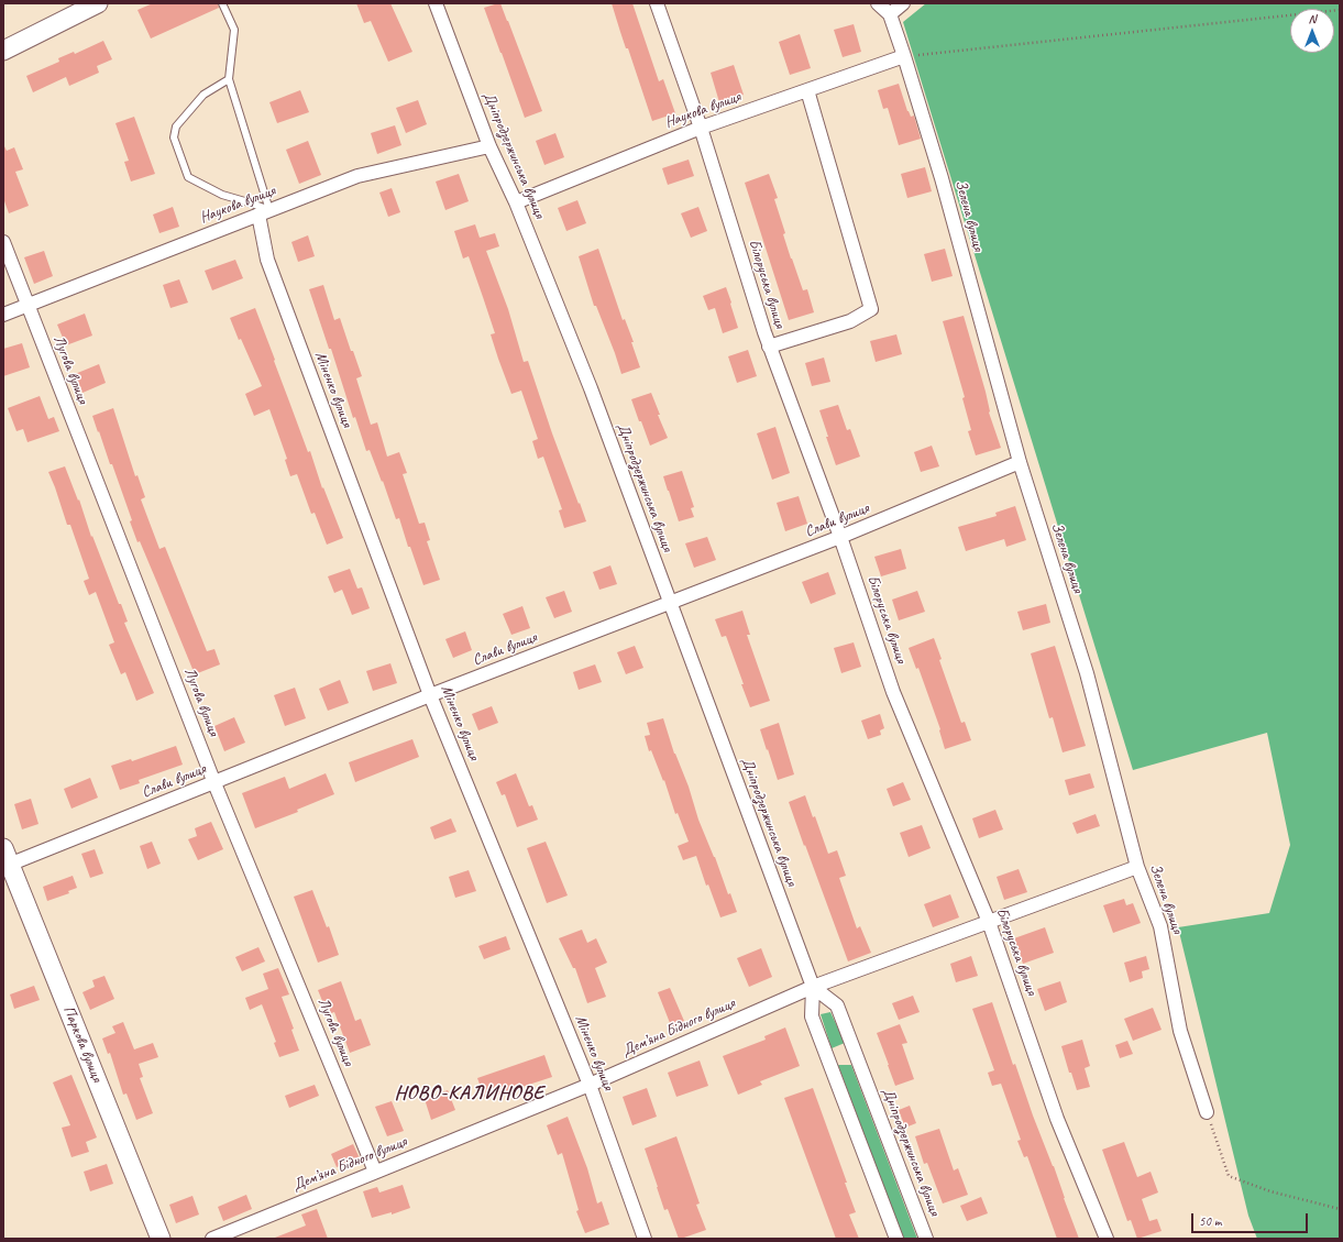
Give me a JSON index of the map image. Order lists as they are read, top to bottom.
{
  "streets": {
    "street": [
      "Наукова вулиця",
      "Дніпродзержинська вулиця",
      "Зелена вулиця",
      "Білоруська вулиця",
      "Лугова вулиця",
      "Міненко вулиця",
      "Слави вулиця",
      "Дем’яна Бідного вулиця",
      "Паркова вулиця"
    ]
  },
  "crossings": [
    ["Наукова вулиця", "Дніпродзержинська вулиця"],
    ["Наукова вулиця", "Зелена вулиця"],
    ["Наукова вулиця", "Білоруська вулиця"],
    ["Наукова вулиця", "Лугова вулиця"],
    ["Наукова вулиця", "Міненко вулиця"],
    ["Дніпродзержинська вулиця", "Слави вулиця"],
    ["Дніпродзержинська вулиця", "Дем’яна Бідного вулиця"],
    ["Зелена вулиця", "Слави вулиця"],
    ["Зелена вулиця", "Дем’яна Бідного вулиця"],
    ["Білоруська вулиця", "Слави вулиця"],
    ["Білоруська вулиця", "Дем’яна Бідного вулиця"],
    ["Лугова вулиця", "Слави вулиця"],
    ["Лугова вулиця", "Дем’яна Бідного вулиця"],
    ["Міненко вулиця", "Слави вулиця"],
    ["Міненко вулиця", "Дем’яна Бідного вулиця"],
    ["Слави вулиця", "Паркова вулиця"]
  ],
  "districts": ["НОВО-КАЛИНОВЕ"],
  "scale_bar": "50 m",
  "north": "top"
}
